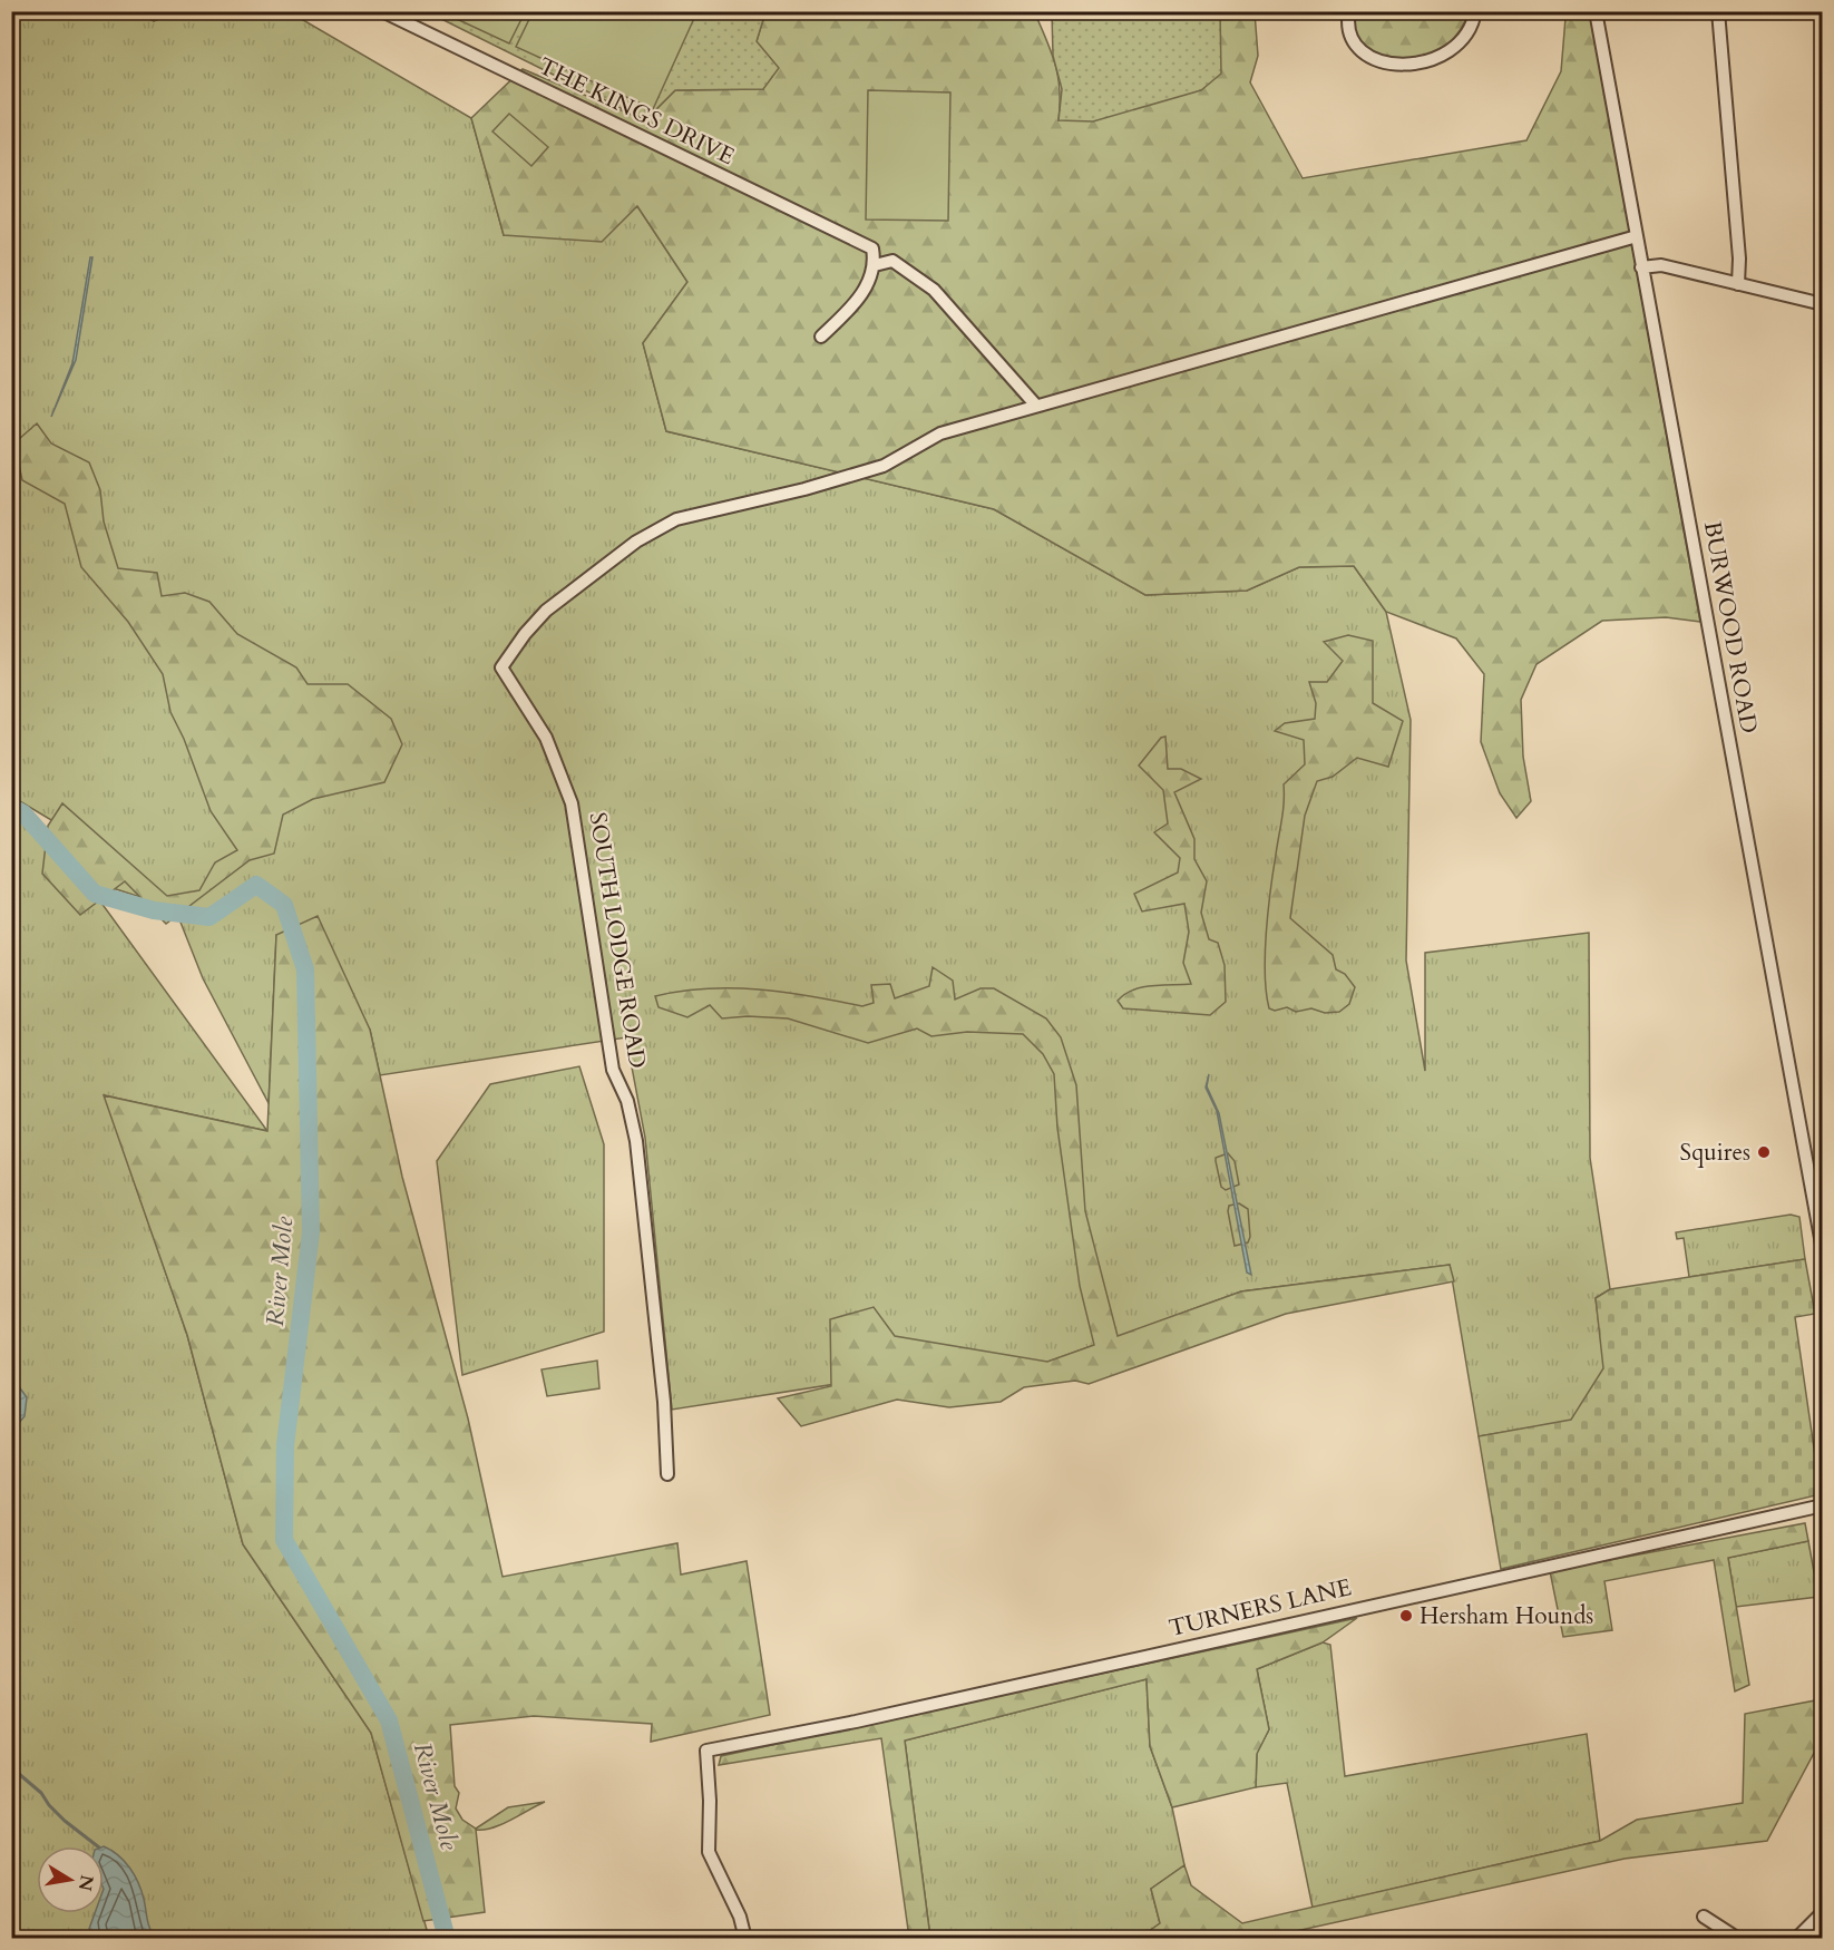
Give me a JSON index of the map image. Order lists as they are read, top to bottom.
{
  "streets": {
    "street": [
      "THE KINGS DRIVE",
      "BURWOOD ROAD",
      "SOUTH LODGE ROAD",
      "TURNERS LANE"
    ]
  },
  "crossings": [
    ["THE KINGS DRIVE", "SOUTH LODGE ROAD"]
  ],
  "water": ["River Mole"],
  "places": ["Squires", "Hersham Hounds"],
  "north": "right"
}
